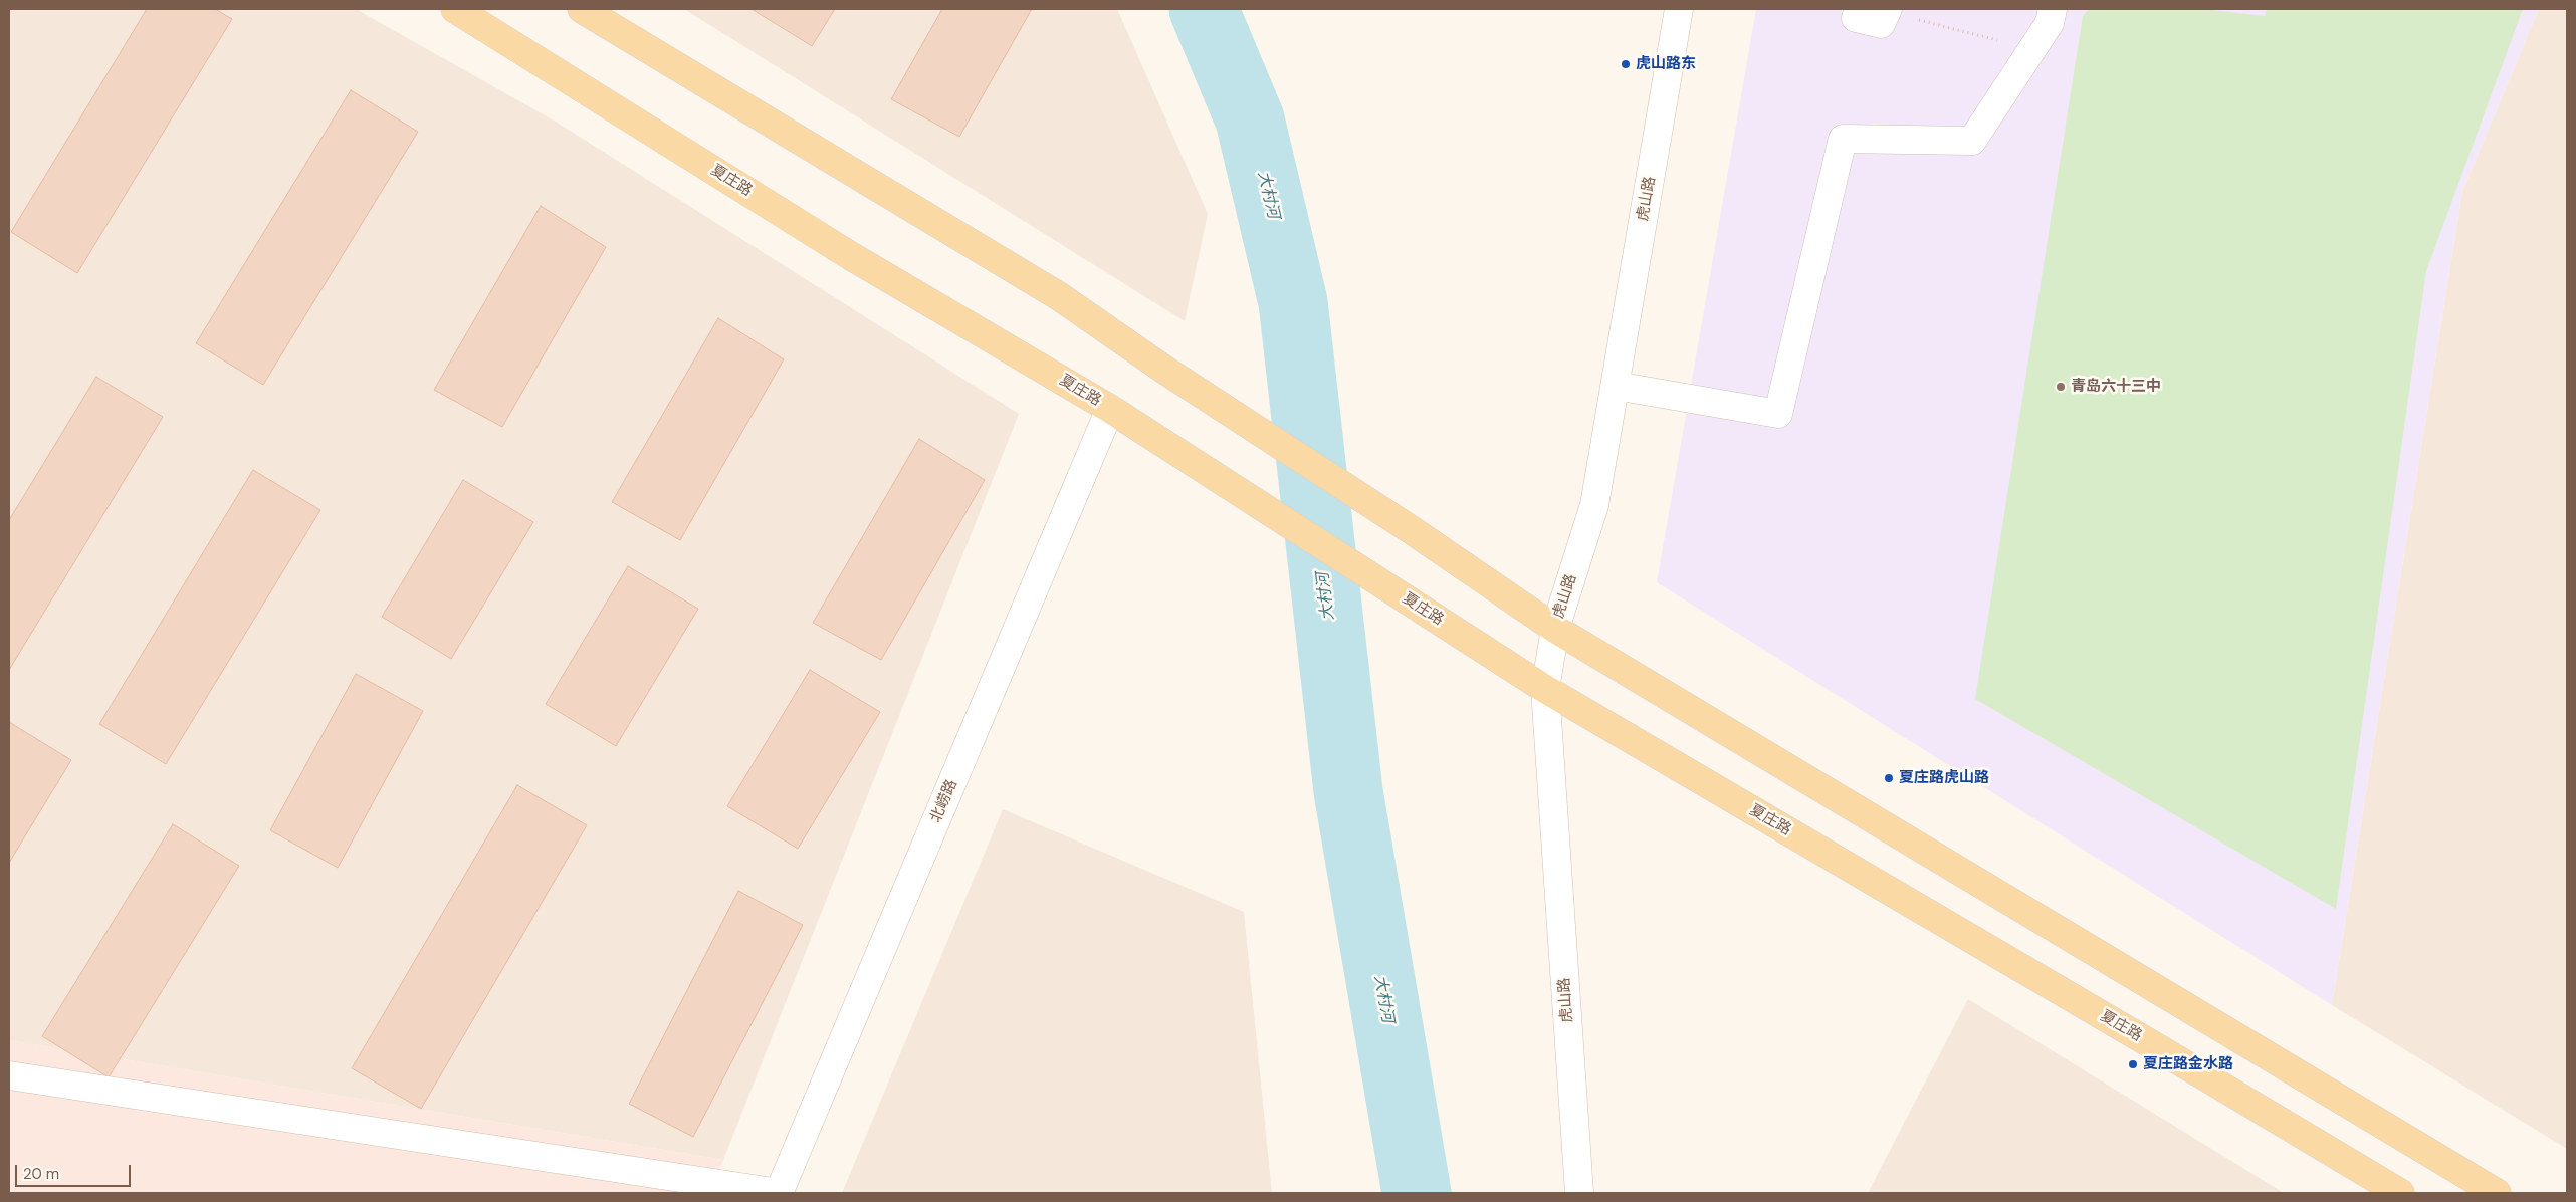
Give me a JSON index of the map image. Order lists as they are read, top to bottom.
{
  "streets": {
    "main road": ["夏庄路"],
    "street": ["虎山路", "北崂路"]
  },
  "crossings": [
    ["夏庄路", "虎山路"],
    ["夏庄路", "北崂路"]
  ],
  "water": ["大村河"],
  "places": [
    "虎山路东",
    "青岛六十三中",
    "夏庄路虎山路",
    "夏庄路金水路"
  ],
  "scale_bar": "20 m"
}
